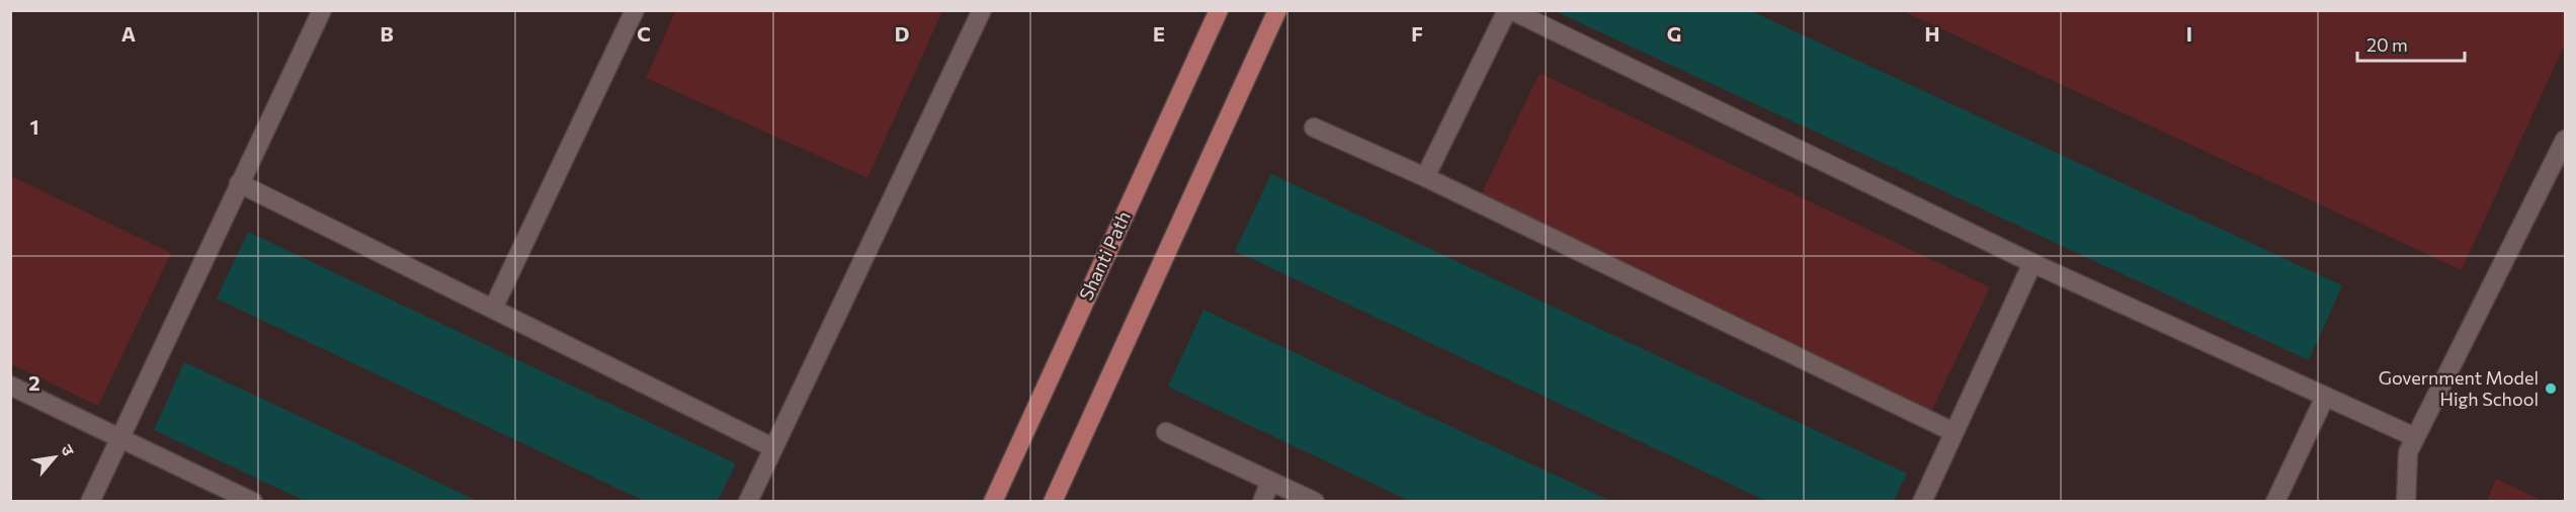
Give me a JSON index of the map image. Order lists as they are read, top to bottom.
{
  "streets": {
    "main road": ["Shanti Path"]
  },
  "places": ["Government Model High School"],
  "scale_bar": "20 m",
  "north": "top right",
  "grid": {
    "columns": [
      "A",
      "B",
      "C",
      "D",
      "E",
      "F",
      "G",
      "H",
      "I"
    ],
    "rows": ["1", "2"]
  }
}
